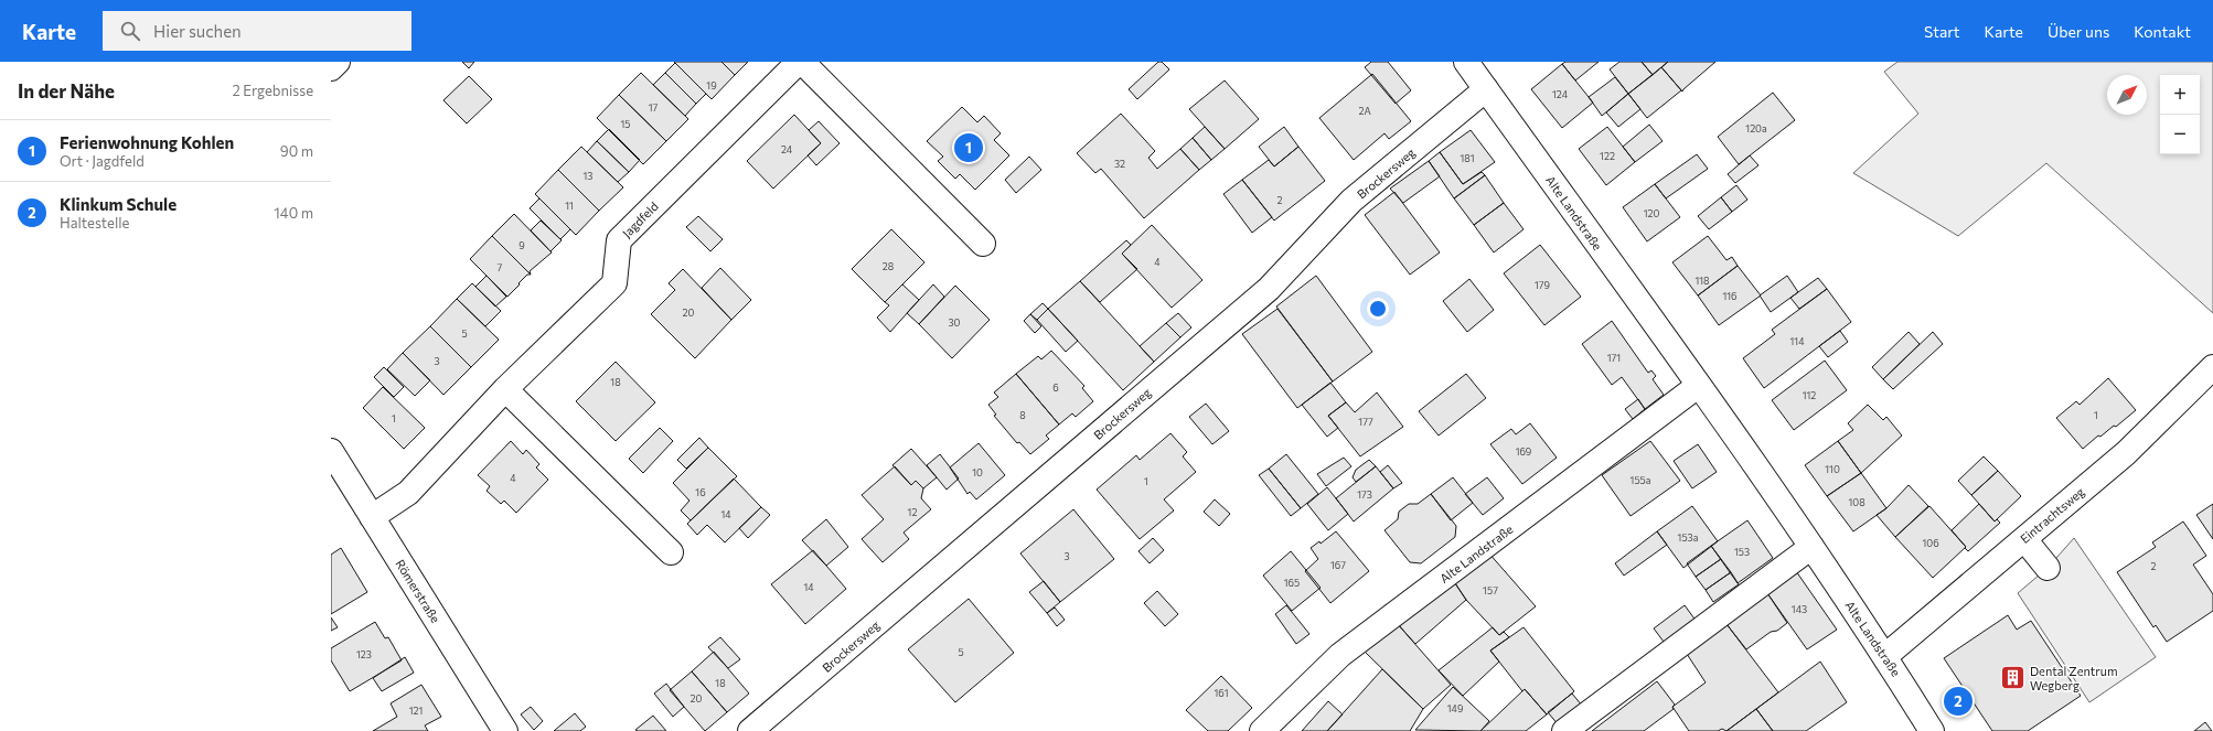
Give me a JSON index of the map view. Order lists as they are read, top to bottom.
{
  "streets": {
    "street": [
      "Brockersweg",
      "Alte Landstraße",
      "Jagdfeld",
      "Eintrachtsweg",
      "Römerstraße"
    ]
  },
  "crossings": [
    ["Brockersweg", "Alte Landstraße"],
    ["Alte Landstraße", "Eintrachtsweg"],
    ["Jagdfeld", "Römerstraße"]
  ],
  "places": {
    "building": ["Dental Zentrum Wegberg"]
  },
  "house_numbers": [
    "19",
    "124",
    "17",
    "2A",
    "15",
    "120a",
    "24",
    "122",
    "181",
    "32",
    "13",
    "2",
    "11",
    "120",
    "9",
    "4",
    "28",
    "7",
    "118",
    "179",
    "116",
    "20",
    "30",
    "5",
    "114",
    "171",
    "3",
    "18",
    "6",
    "112",
    "8",
    "1",
    "1",
    "177",
    "169",
    "110",
    "10",
    "4",
    "155a",
    "1",
    "16",
    "173",
    "108",
    "12",
    "14",
    "153a",
    "106",
    "153",
    "3",
    "167",
    "2",
    "165",
    "14",
    "157",
    "143",
    "5",
    "123",
    "18",
    "161",
    "20",
    "149",
    "121"
  ],
  "north": "top right",
  "page": {
    "header": "Karte",
    "search": "Hier suchen",
    "nav": [
      "Start",
      "Karte",
      "Über uns",
      "Kontakt"
    ],
    "heading": ["In der Nähe", "2 Ergebnisse"],
    "map_buttons": ["+", "−"],
    "list": [
      {
        "mark": "1",
        "name": "Ferienwohnung Kohlen",
        "note": "Ort · Jagdfeld",
        "value": "90 m"
      },
      {
        "mark": "2",
        "name": "Klinkum Schule",
        "note": "Haltestelle",
        "value": "140 m"
      }
    ],
    "pins": ["1", "2"]
  }
}
